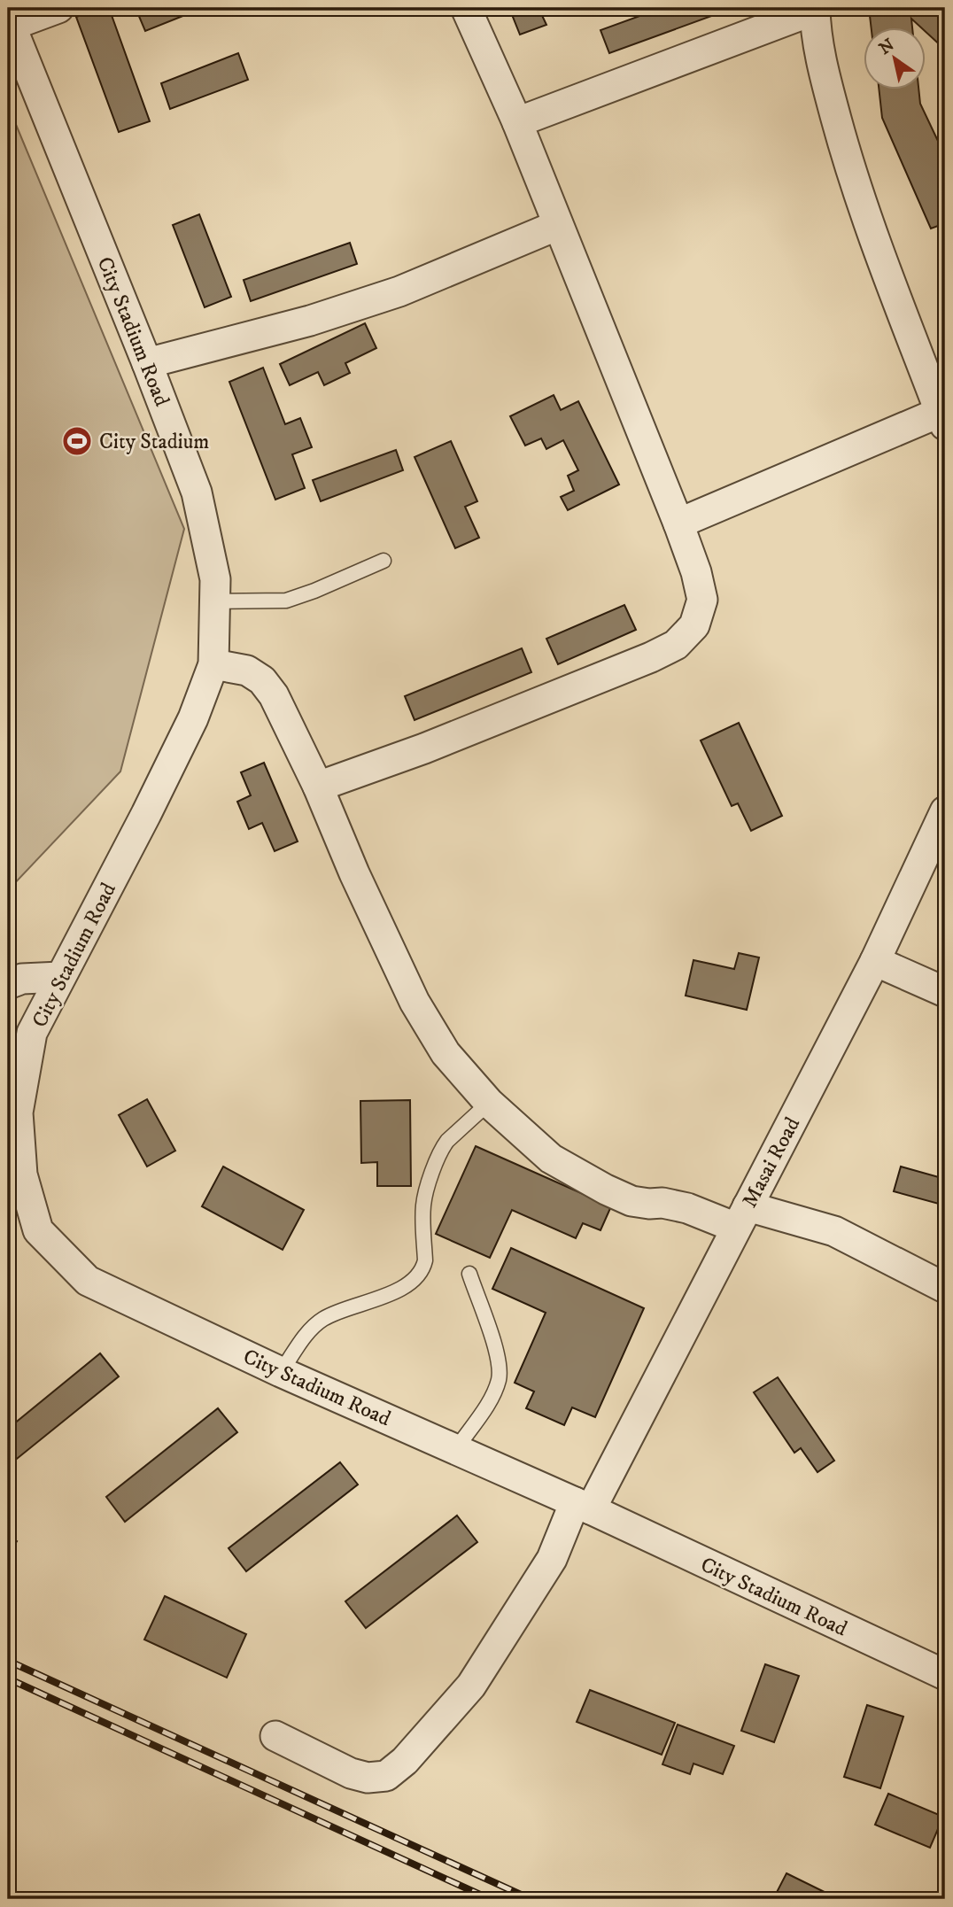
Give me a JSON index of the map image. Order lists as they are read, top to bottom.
{
  "streets": {
    "street": ["City Stadium Road", "Masai Road"]
  },
  "crossings": [
    ["City Stadium Road", "Masai Road"]
  ],
  "places": {
    "sports": ["City Stadium"]
  },
  "north": "top left"
}
